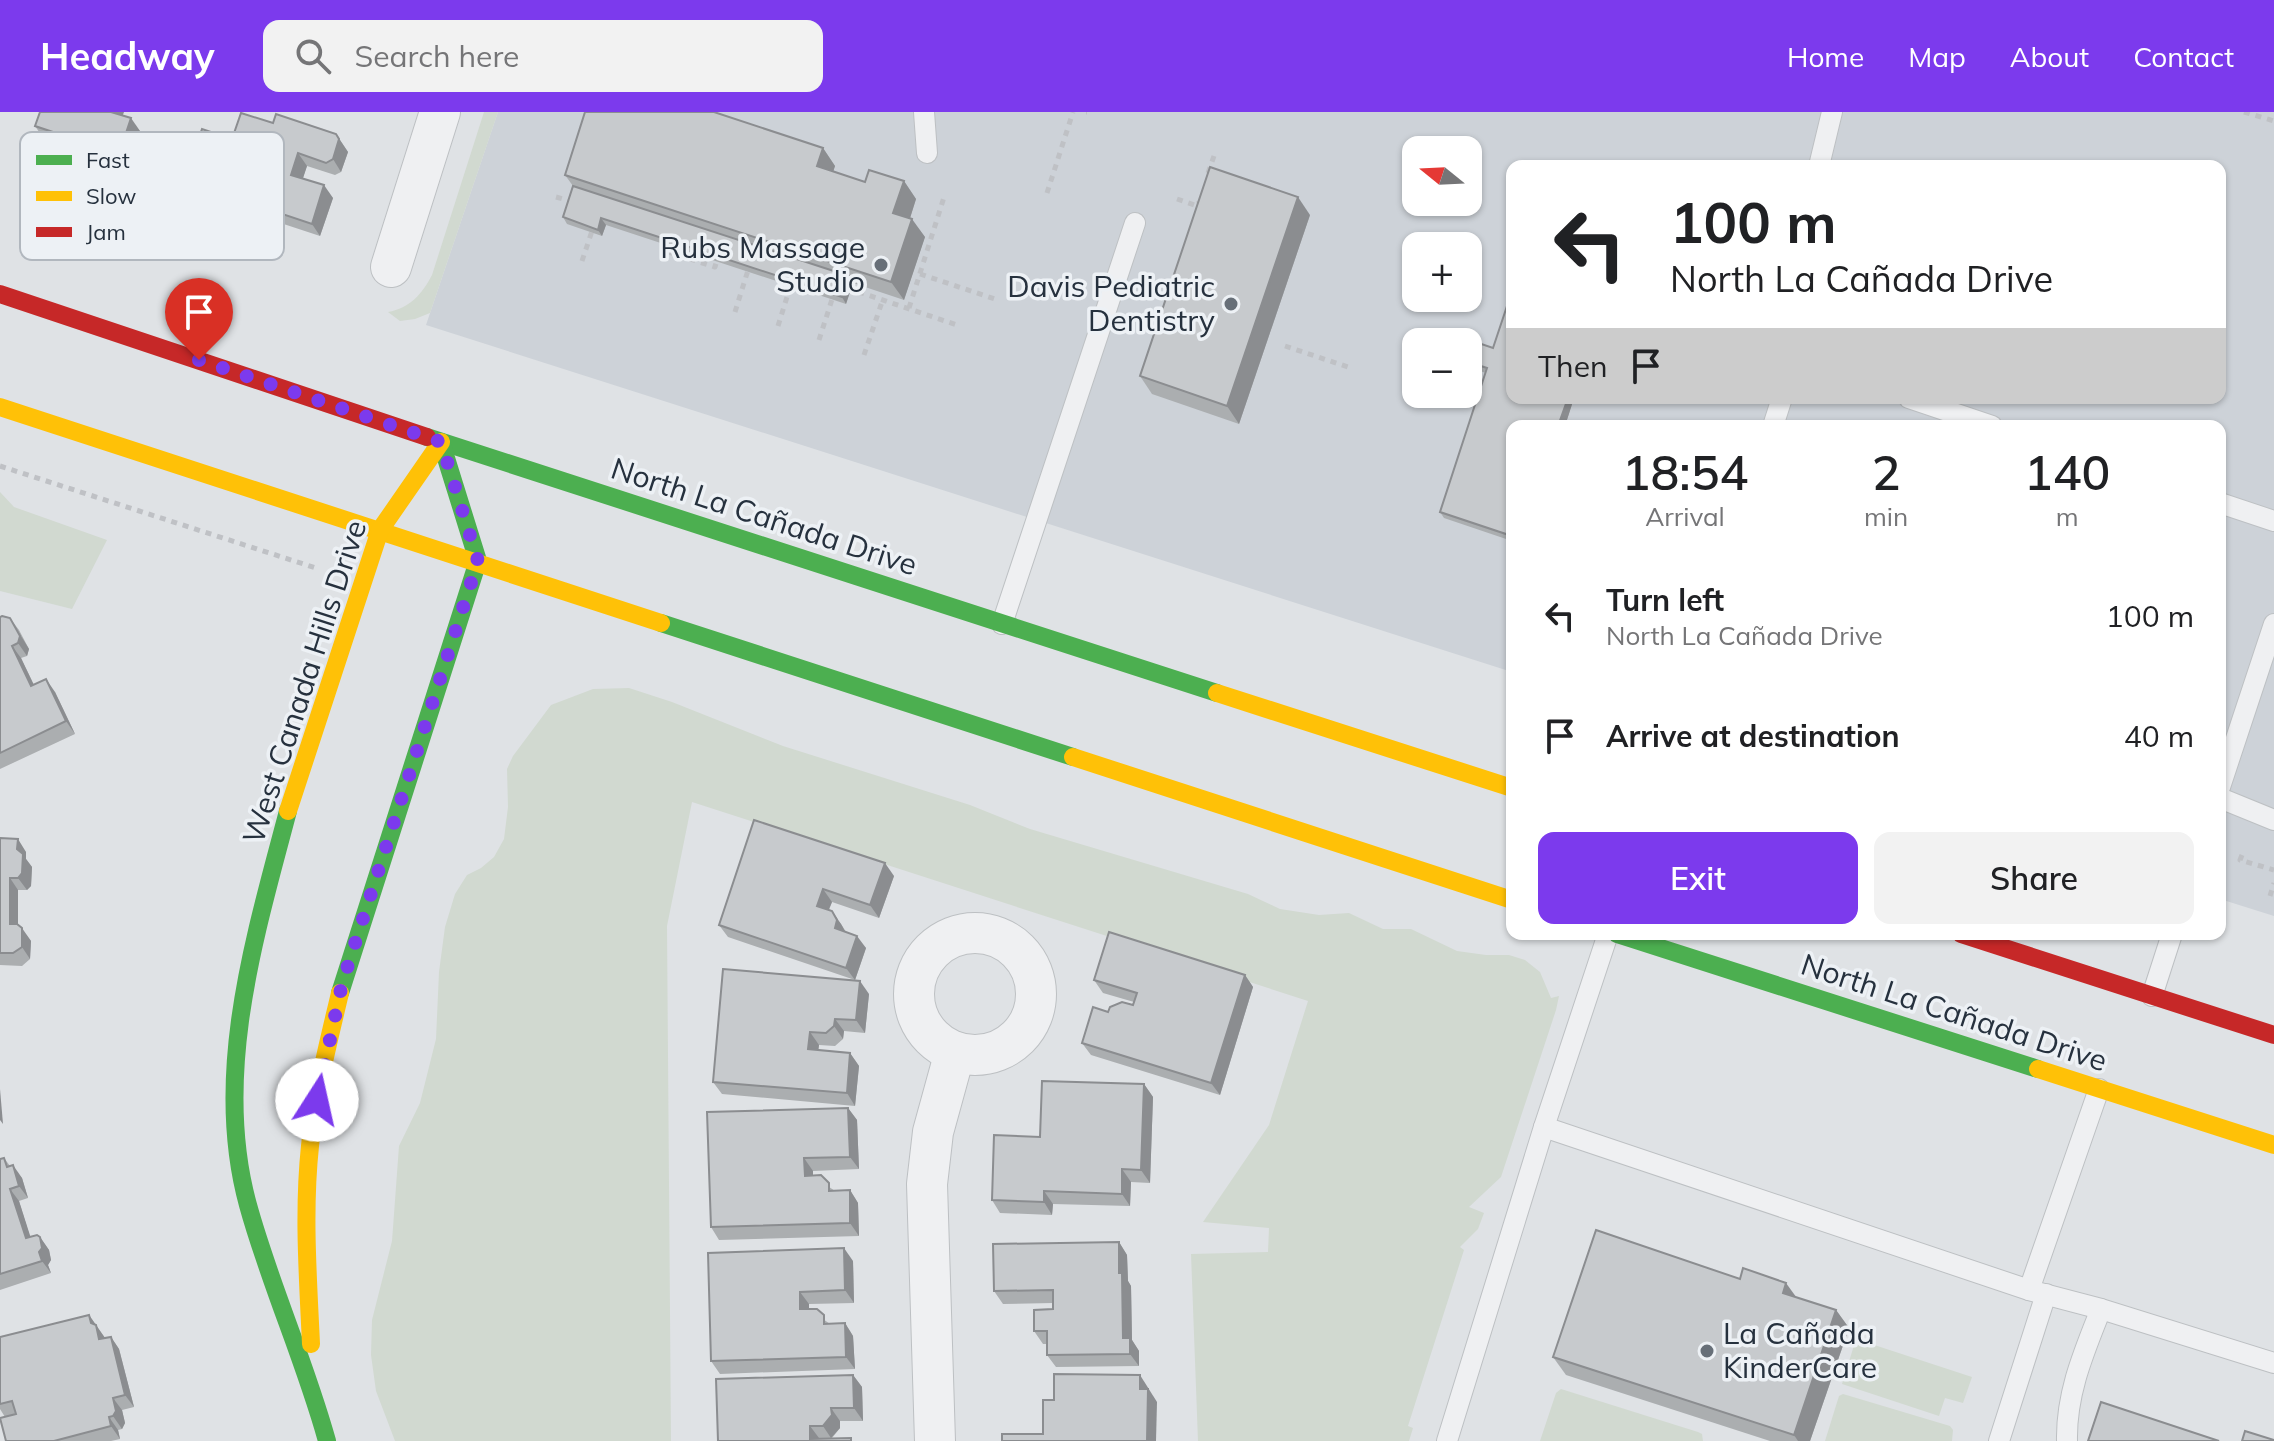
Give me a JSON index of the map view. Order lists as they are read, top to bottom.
{
  "streets": {
    "main road": ["North La Cañada Drive", "West Canada Hills Drive"]
  },
  "crossings": [
    ["North La Cañada Drive", "West Canada Hills Drive"]
  ],
  "places": ["Rubs Massage Studio", "Davis Pediatric Dentistry", "La Cañada KinderCare"],
  "legend": ["Fast", "Slow", "Jam"],
  "north": "left",
  "page": {
    "header": "Headway",
    "search": "Search here",
    "nav": [
      "Home",
      "Map",
      "About",
      "Contact"
    ],
    "map_buttons": ["+", "−"],
    "turn": ["100 m", "North La Cañada Drive"],
    "then": "Then",
    "eta": [
      "18:54",
      "Arrival",
      "2",
      "min",
      "140",
      "m"
    ],
    "list": [
      {
        "name": "Turn left",
        "note": "North La Cañada Drive",
        "value": "100 m"
      },
      {
        "name": "Arrive at destination",
        "value": "40 m"
      }
    ],
    "buttons": ["Exit", "Share"]
  }
}
